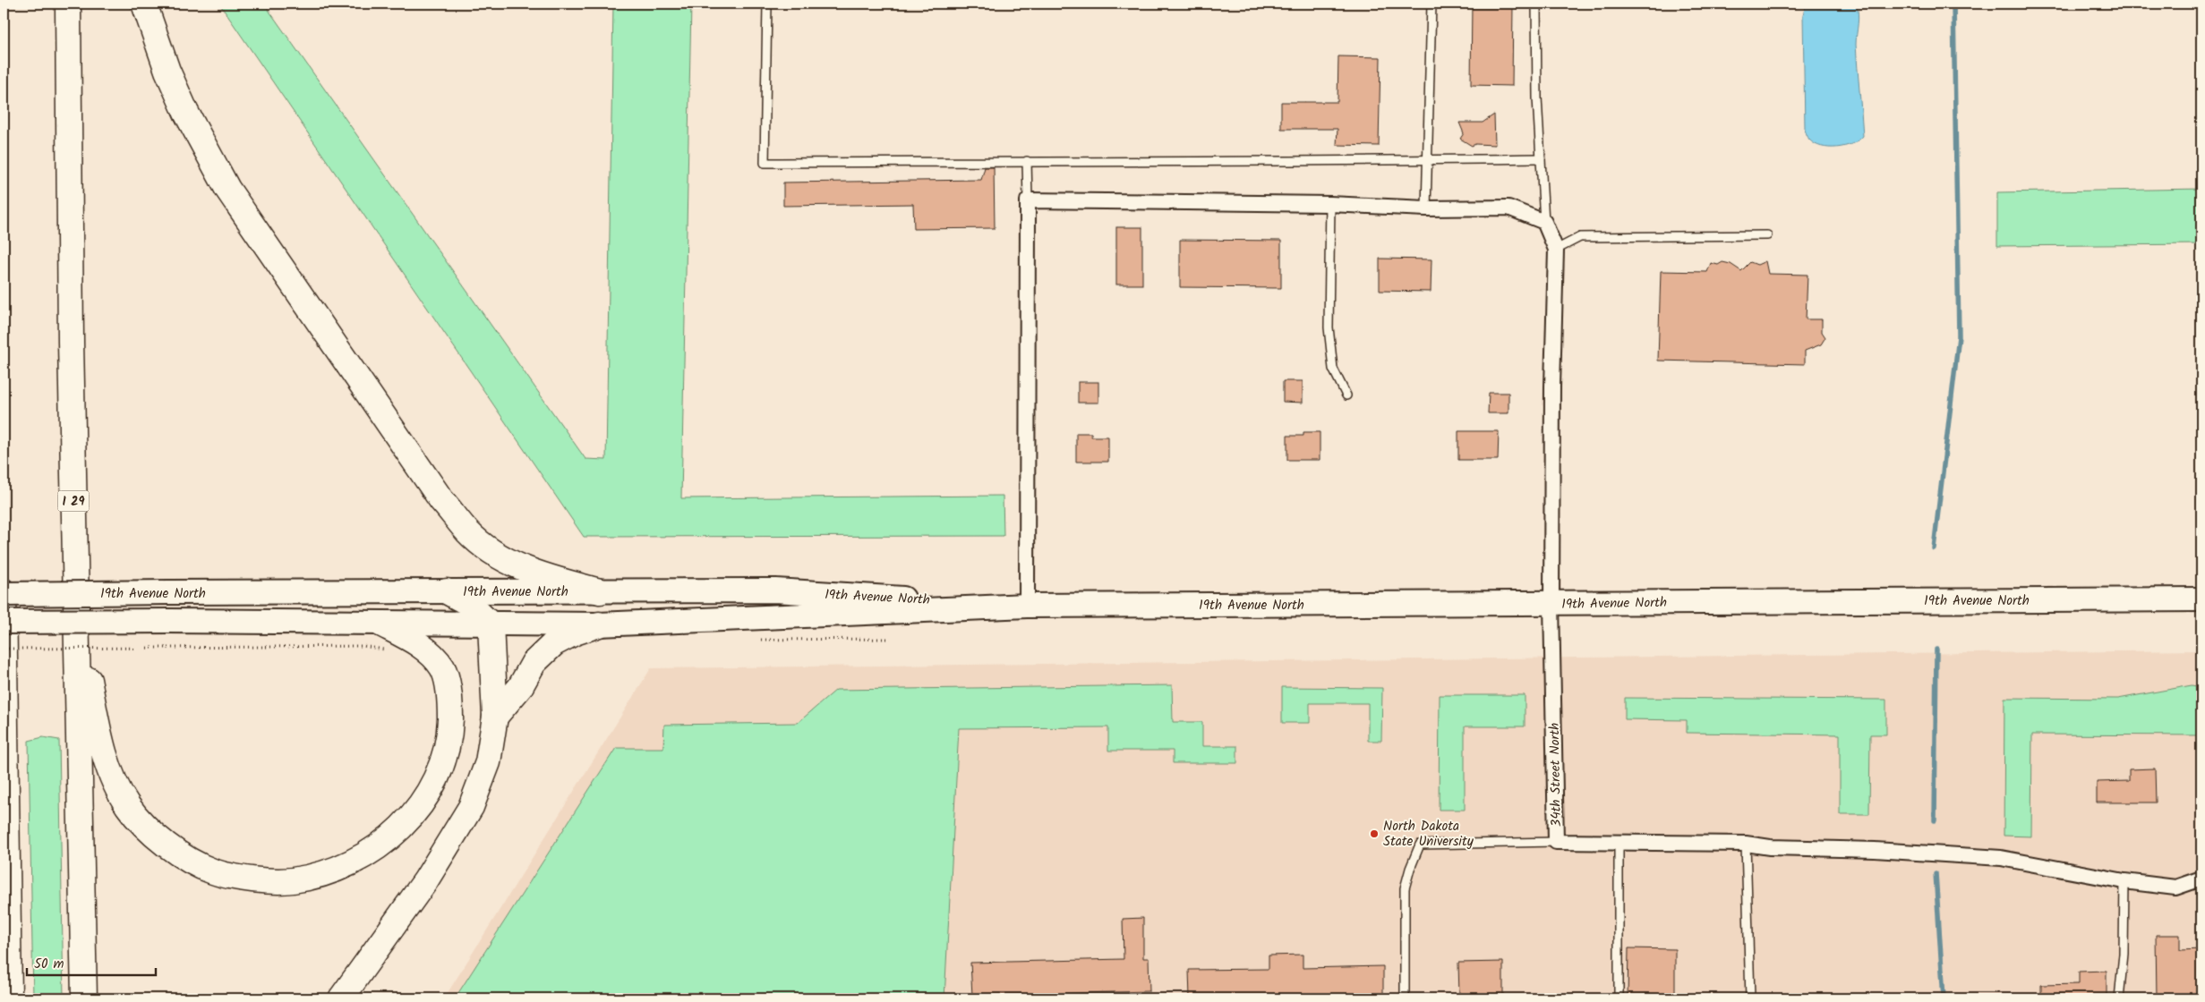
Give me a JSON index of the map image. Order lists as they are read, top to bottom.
{
  "streets": {
    "highway": ["I 29"],
    "main road": ["19th Avenue North"],
    "street": ["34th Street North"]
  },
  "crossings": [
    ["19th Avenue North", "34th Street North"]
  ],
  "places": ["North Dakota State University"],
  "scale_bar": "50 m"
}
